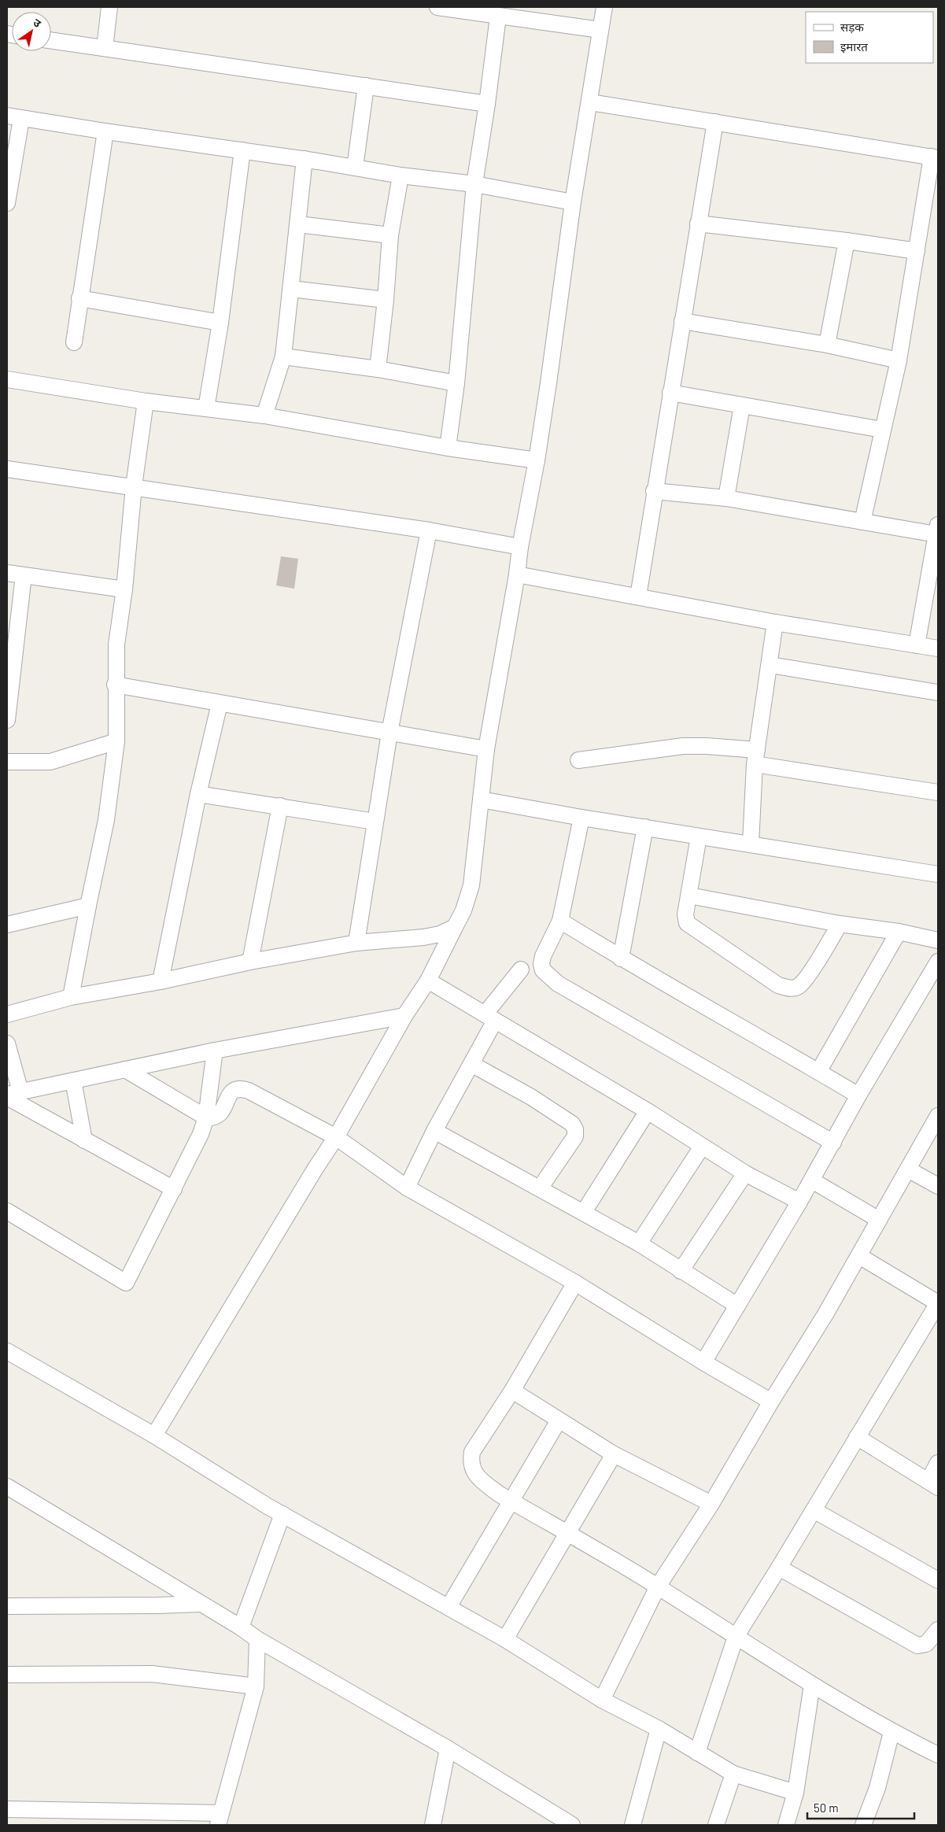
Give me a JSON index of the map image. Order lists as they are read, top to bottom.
{
  "legend": ["सड़क", "इमारत"],
  "scale_bar": "50 m",
  "north": "top right"
}
